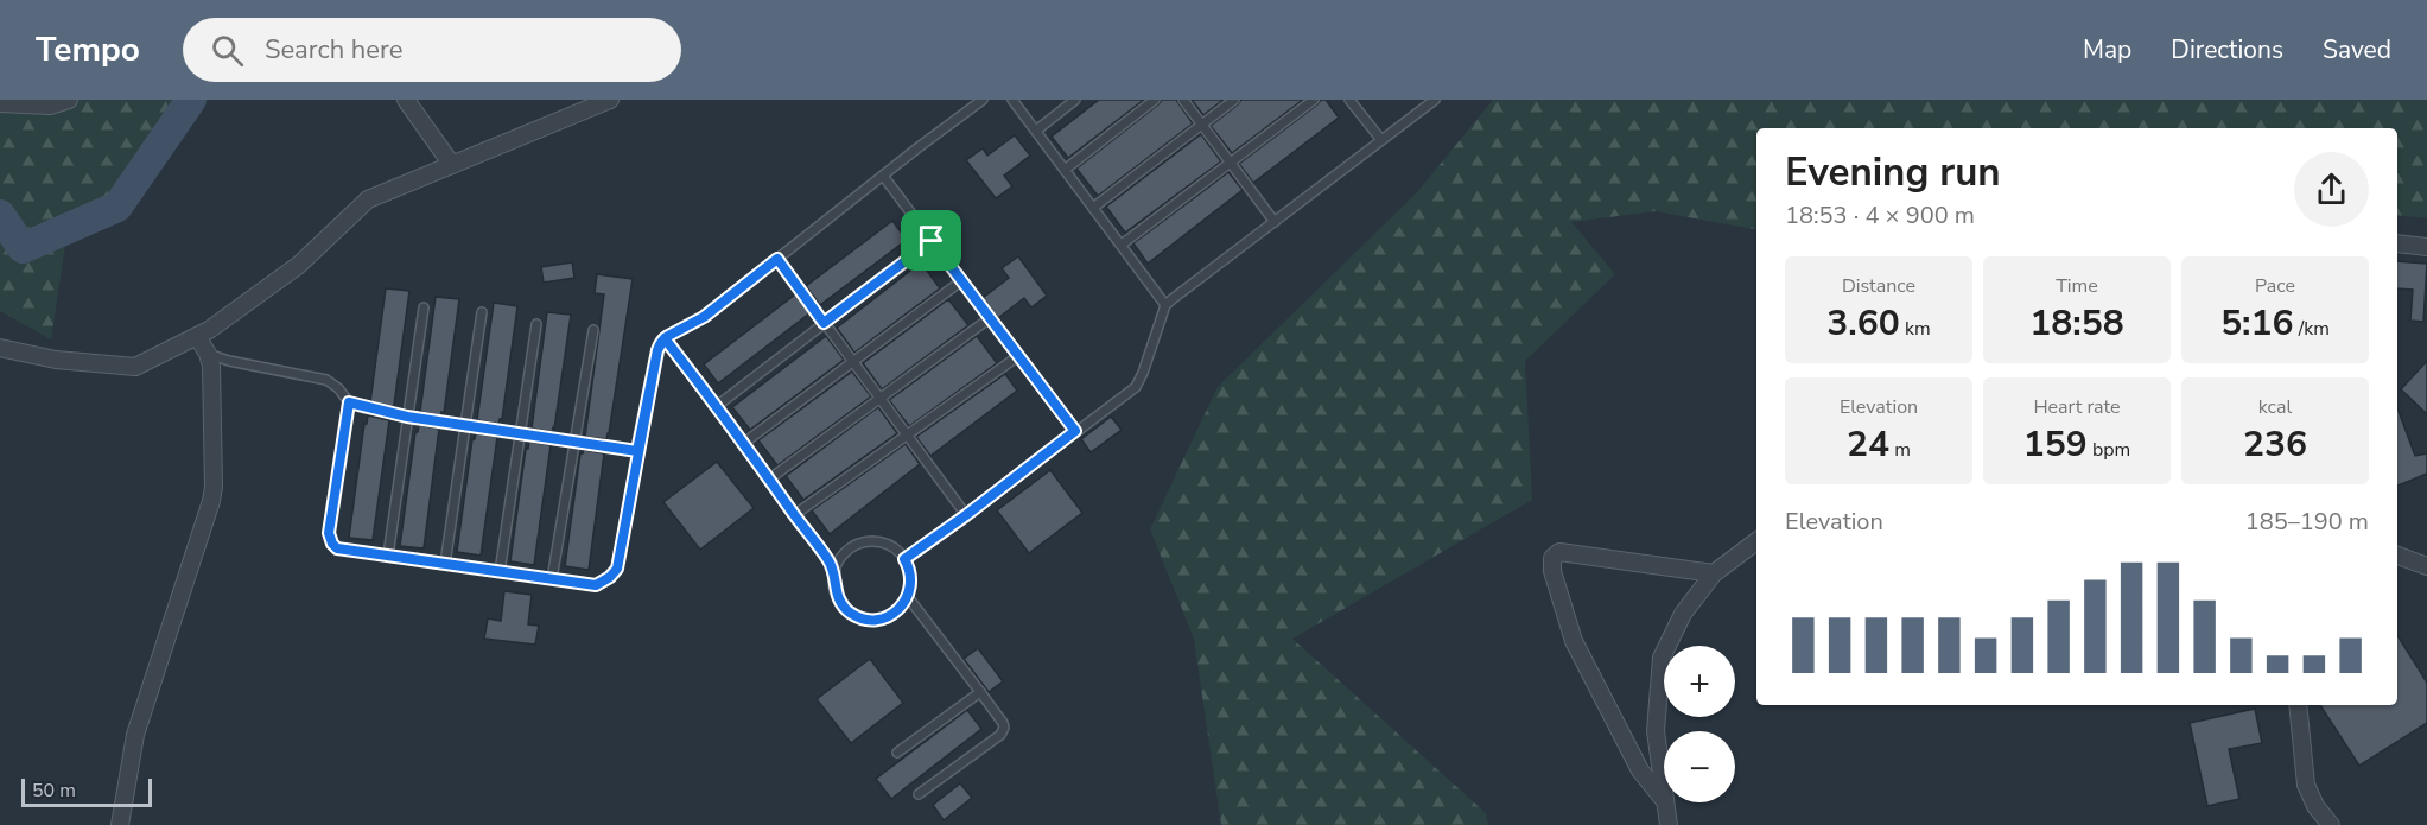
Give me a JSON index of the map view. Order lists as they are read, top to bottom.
{
  "scale_bar": "50 m",
  "page": {
    "header": "Tempo",
    "search": "Search here",
    "nav": ["Map", "Directions", "Saved"],
    "heading": ["Evening run", "18:53 · 4 × 900 m"],
    "stats": [
      ["Distance", "3.60 km"],
      ["Time", "18:58"],
      ["Pace", "5:16 /km"],
      ["Elevation", "24 m"],
      ["Heart rate", "159 bpm"],
      ["kcal", "236"]
    ],
    "chart": ["Elevation", "185–190 m"],
    "map_buttons": ["+", "−"],
    "scale": "50 m"
  }
}
